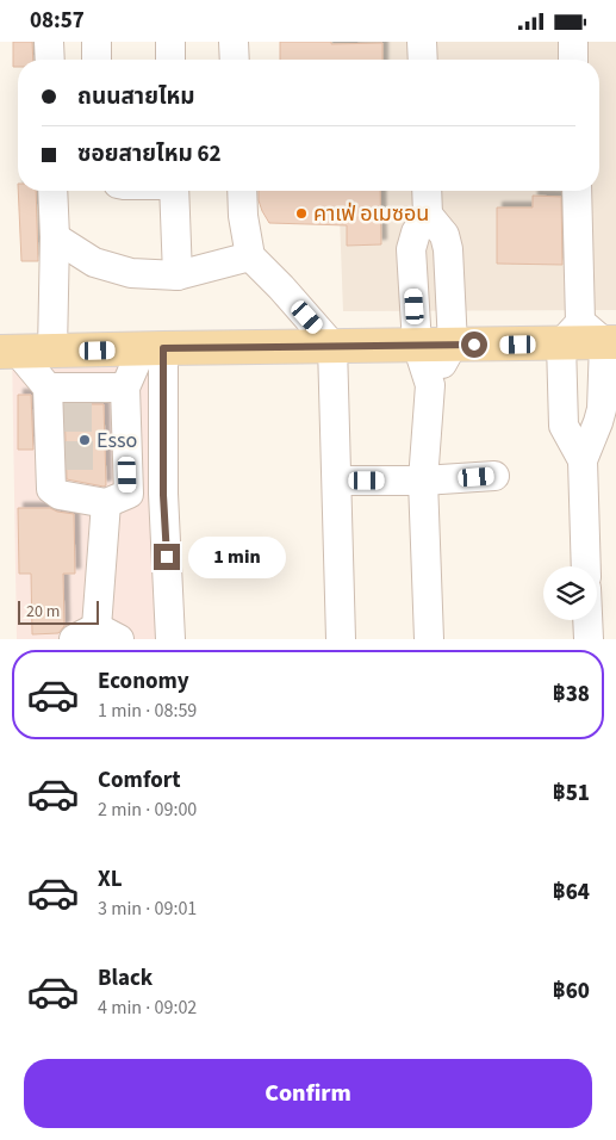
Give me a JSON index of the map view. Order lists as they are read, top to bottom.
{
  "places": ["คาเฟ่ อเมซอน", "Esso"],
  "scale_bar": "20 m",
  "page": {
    "status": "08:57",
    "banner": ["ถนนสายไหม", "ซอยสายไหม 62"],
    "bubble": "1 min",
    "scale": "20 m",
    "list": [
      {
        "name": "Economy",
        "note": "1 min · 08:59",
        "value": "฿38"
      },
      {
        "name": "Comfort",
        "note": "2 min · 09:00",
        "value": "฿51"
      },
      {
        "name": "XL",
        "note": "3 min · 09:01",
        "value": "฿64"
      },
      {
        "name": "Black",
        "note": "4 min · 09:02",
        "value": "฿60"
      }
    ],
    "buttons": "Confirm"
  }
}
